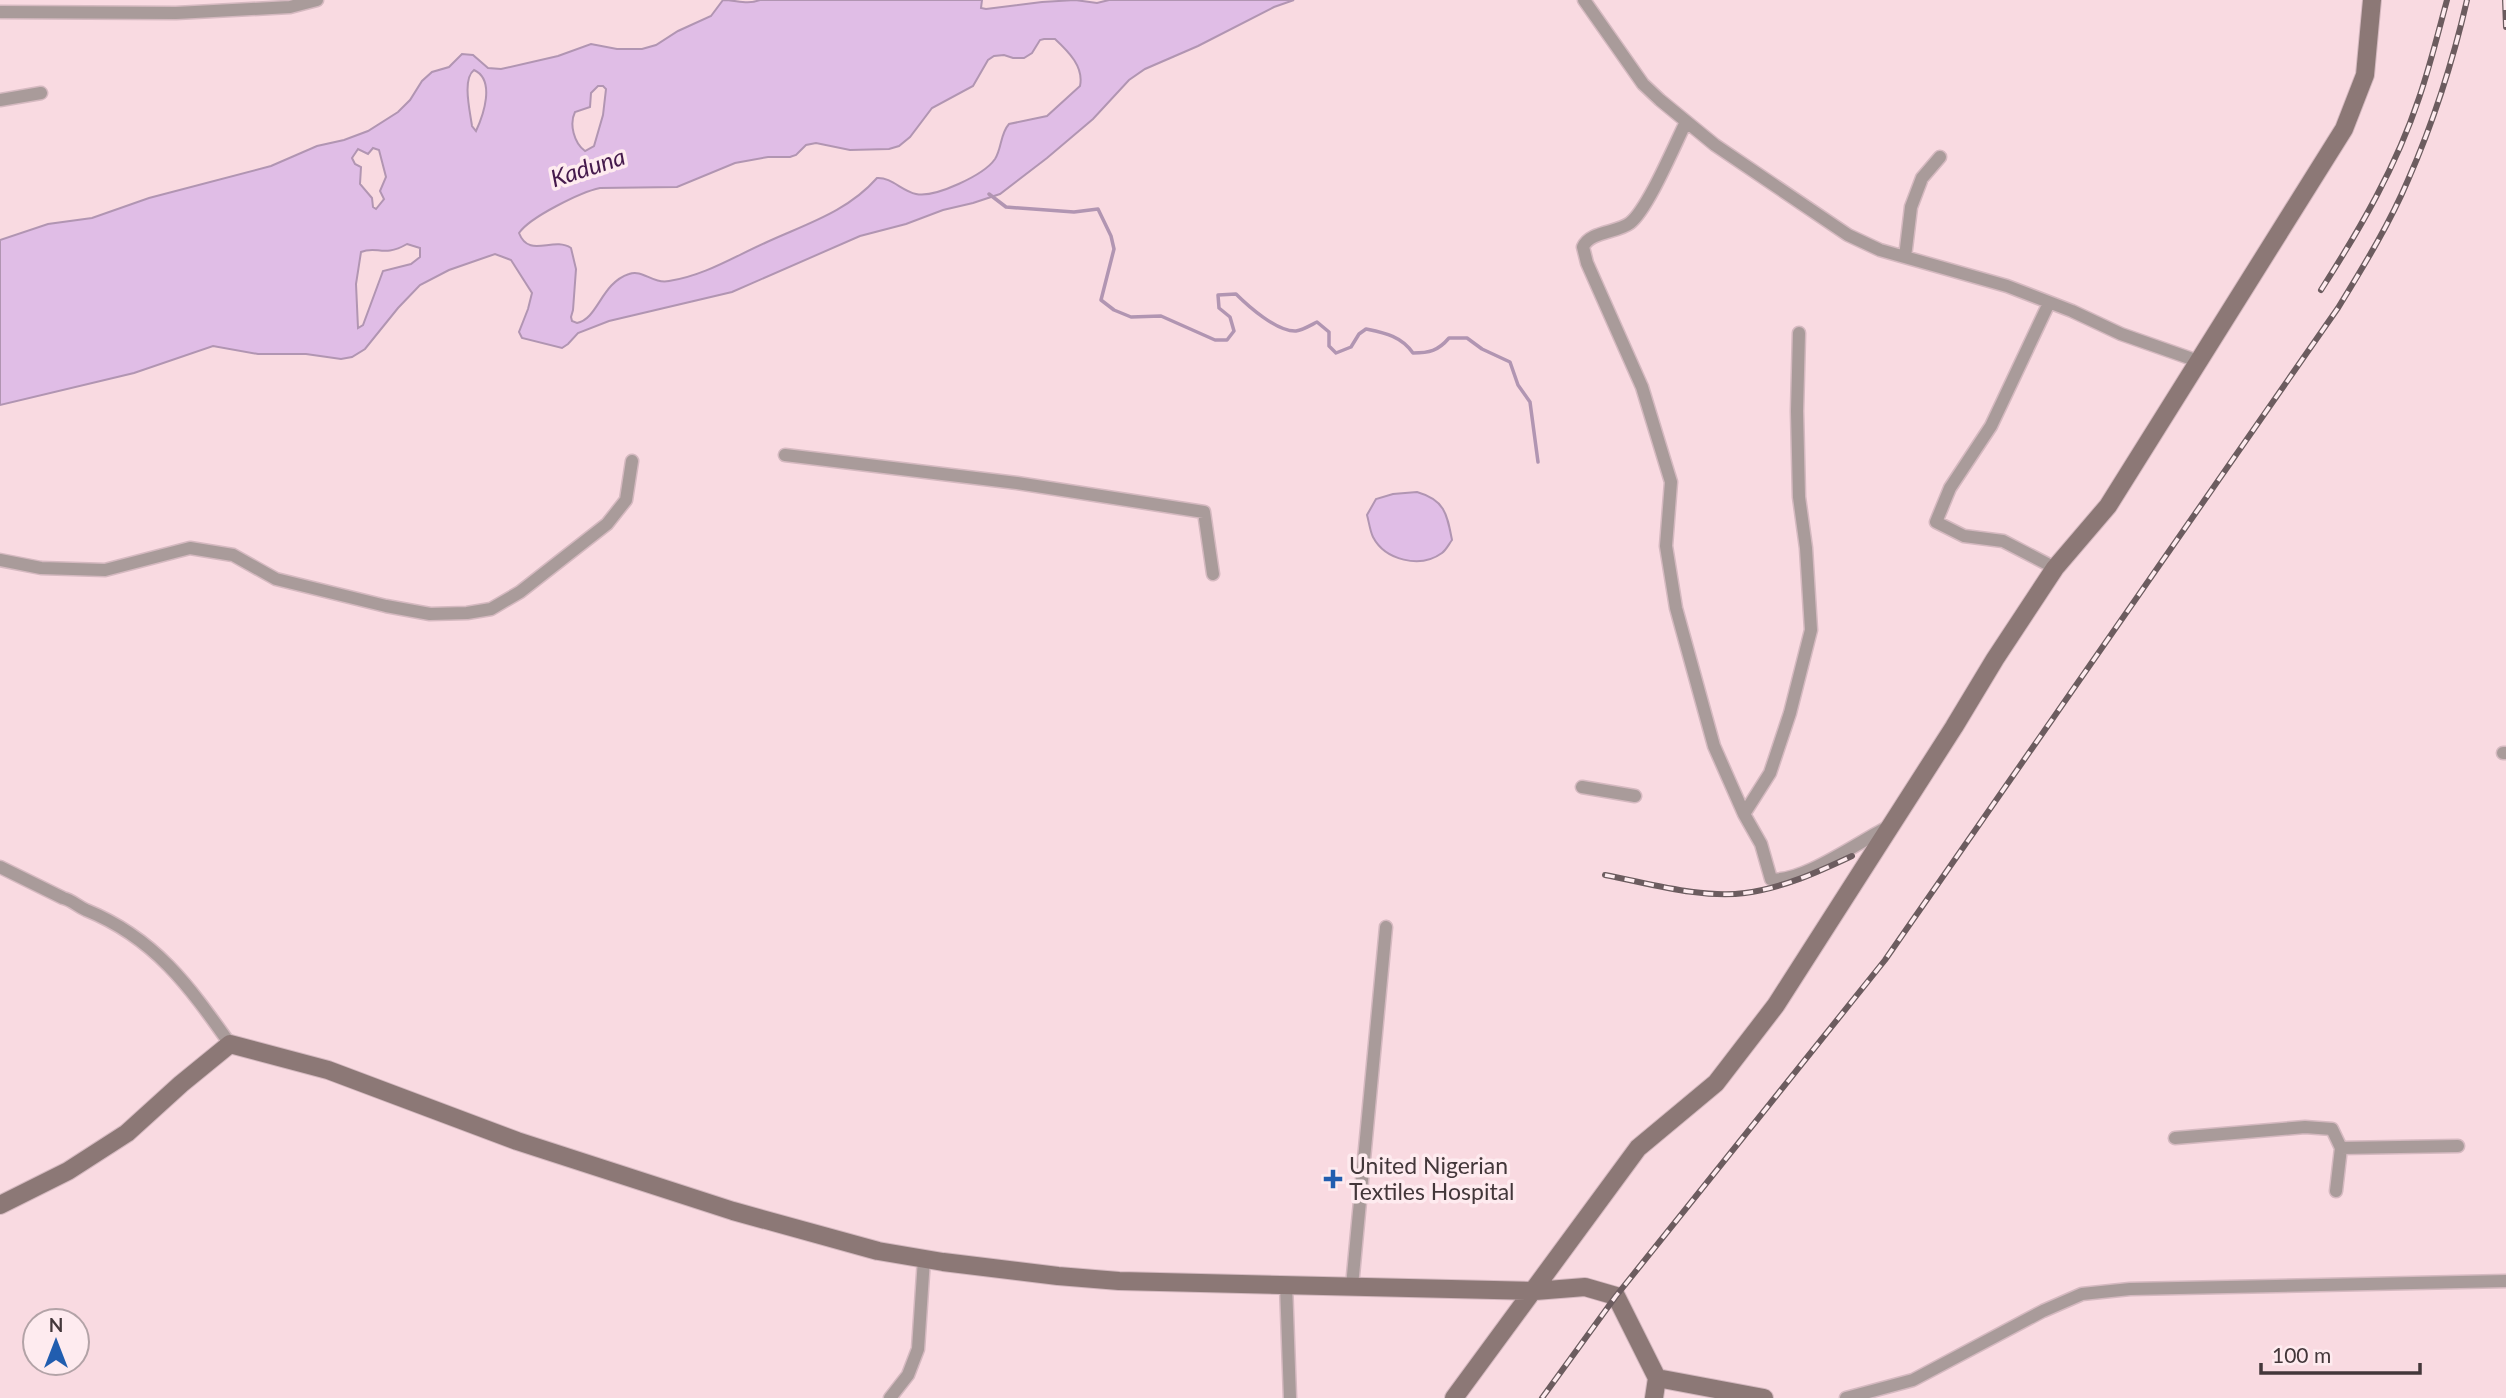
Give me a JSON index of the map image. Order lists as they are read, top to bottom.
{
  "water": ["Kaduna"],
  "places": {
    "health": ["United Nigerian Textiles Hospital"]
  },
  "scale_bar": "100 m",
  "north": "top"
}
